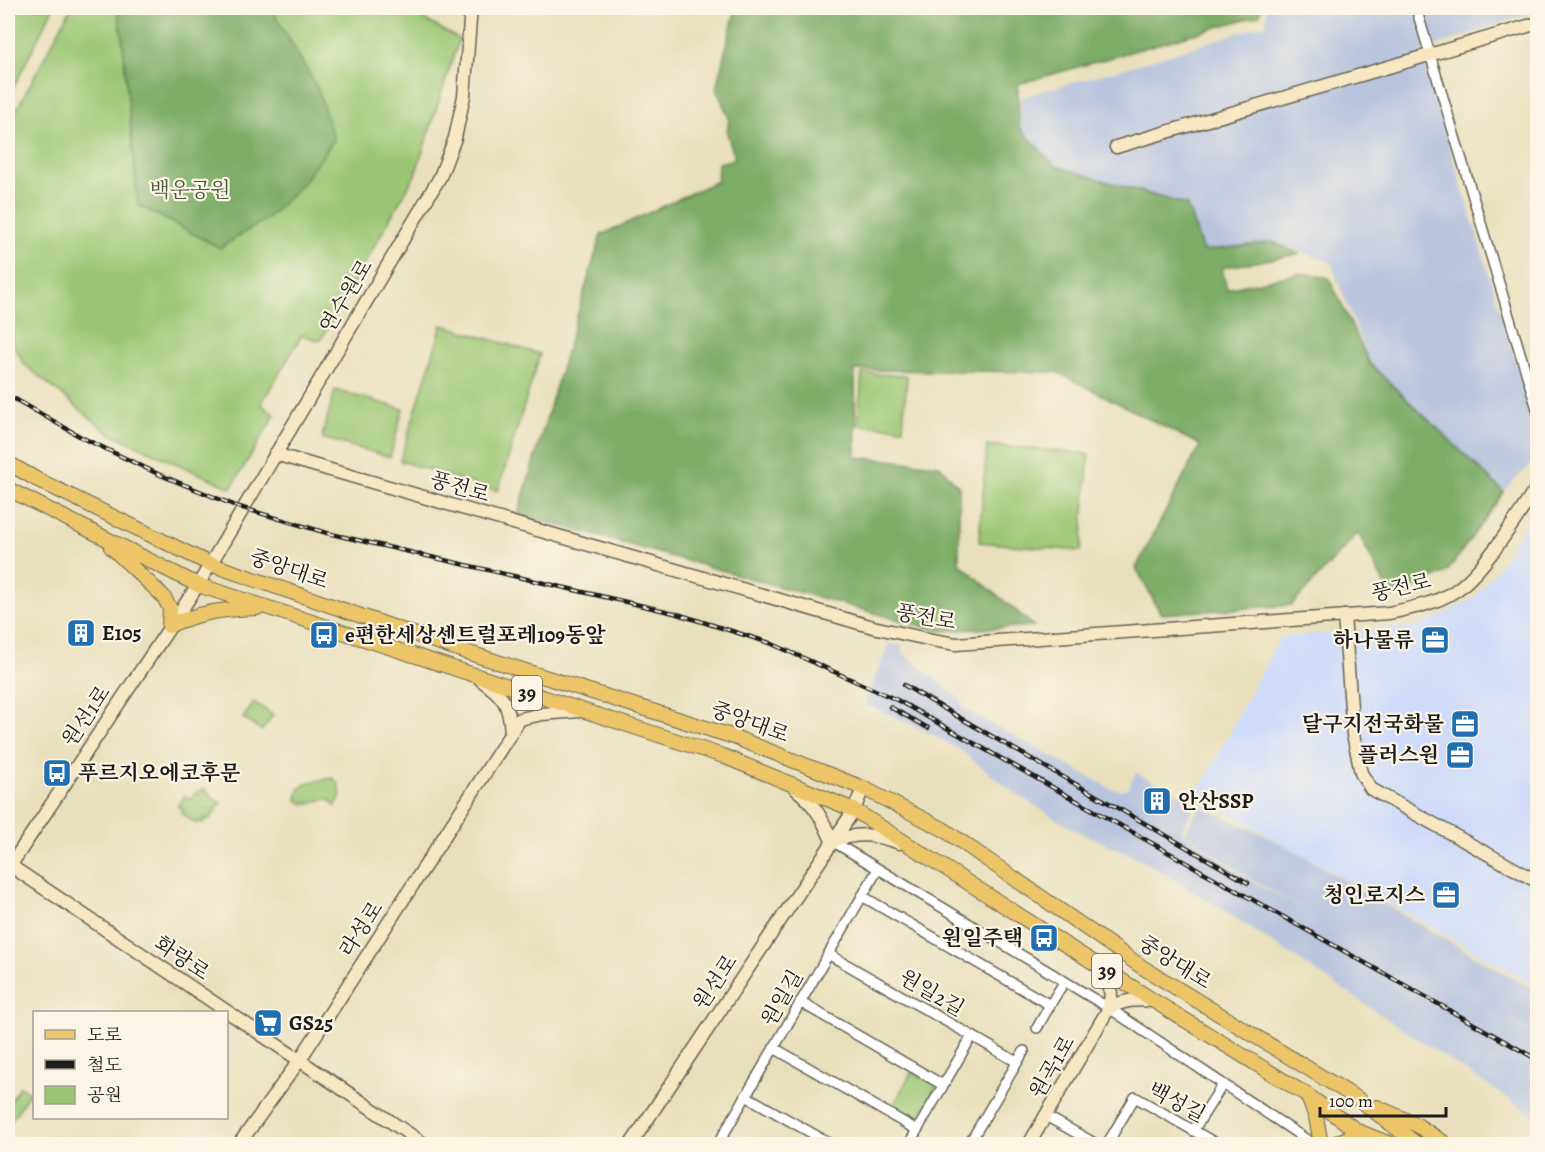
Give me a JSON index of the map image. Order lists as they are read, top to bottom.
{
  "streets": {
    "main road": ["중앙대로", "39"],
    "street": [
      "연수원로",
      "풍전로",
      "원선1로",
      "라성로",
      "화랑로",
      "원선로",
      "원일2길",
      "원일길",
      "원곡1로",
      "백성길"
    ]
  },
  "crossings": [
    ["연수원로", "풍전로"],
    ["연수원로", "중앙대로"],
    ["연수원로", "39"],
    ["연수원로", "원선1로"],
    ["중앙대로", "39"],
    ["중앙대로", "원선로"],
    ["39", "원선1로"],
    ["39", "원선로"],
    ["원선1로", "화랑로"],
    ["라성로", "화랑로"],
    ["원일2길", "원일길"]
  ],
  "parks": ["백운공원"],
  "places": {
    "building": ["E105", "안산SSP"],
    "bus stop": ["e편한세상센트럴포레109동앞", "푸르지오에코후문", "원일주택"],
    "office": [
      "하나물류",
      "달구지전국화물",
      "플러스원",
      "청인로지스"
    ],
    "supermarket": ["GS25"]
  },
  "legend": ["도로", "철도", "공원"],
  "scale_bar": "100 m"
}
